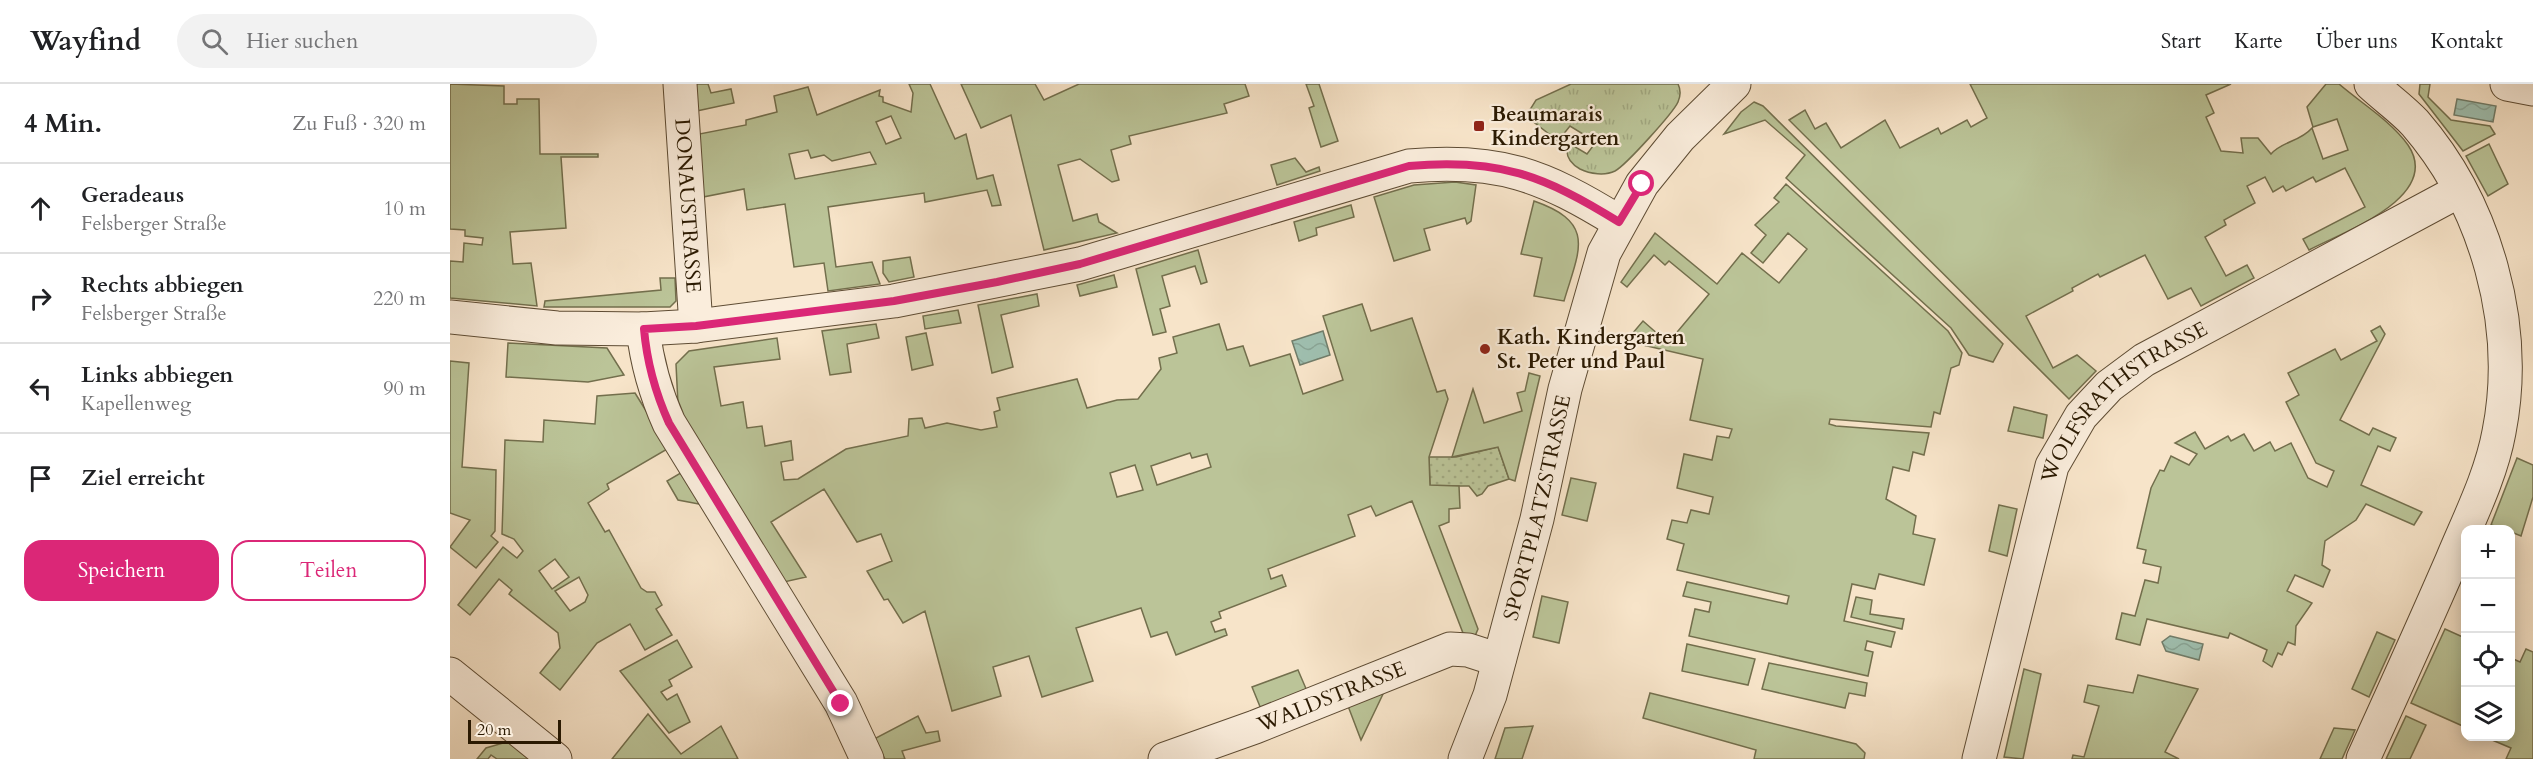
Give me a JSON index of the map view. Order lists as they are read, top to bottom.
{
  "streets": {
    "street": [
      "DONAUSTRASSE",
      "WOLFSRATHSTRASSE",
      "SPORTPLATZSTRASSE",
      "WALDSTRASSE"
    ]
  },
  "crossings": [
    ["SPORTPLATZSTRASSE", "WALDSTRASSE"]
  ],
  "places": {
    "transit": ["Beaumarais Kindergarten"],
    "other": ["Kath. Kindergarten St. Peter und Paul"]
  },
  "scale_bar": "20 m",
  "page": {
    "header": "Wayfind",
    "search": "Hier suchen",
    "nav": [
      "Start",
      "Karte",
      "Über uns",
      "Kontakt"
    ],
    "heading": ["4 Min.", "Zu Fuß · 320 m"],
    "list": [
      ["Geradeaus", "Felsberger Straße", "10 m"],
      ["Rechts abbiegen", "Felsberger Straße", "220 m"],
      ["Links abbiegen", "Kapellenweg", "90 m"],
      "Ziel erreicht"
    ],
    "buttons": ["Speichern", "Teilen"],
    "map_buttons": ["+", "−"],
    "scale": "20 m"
  }
}
